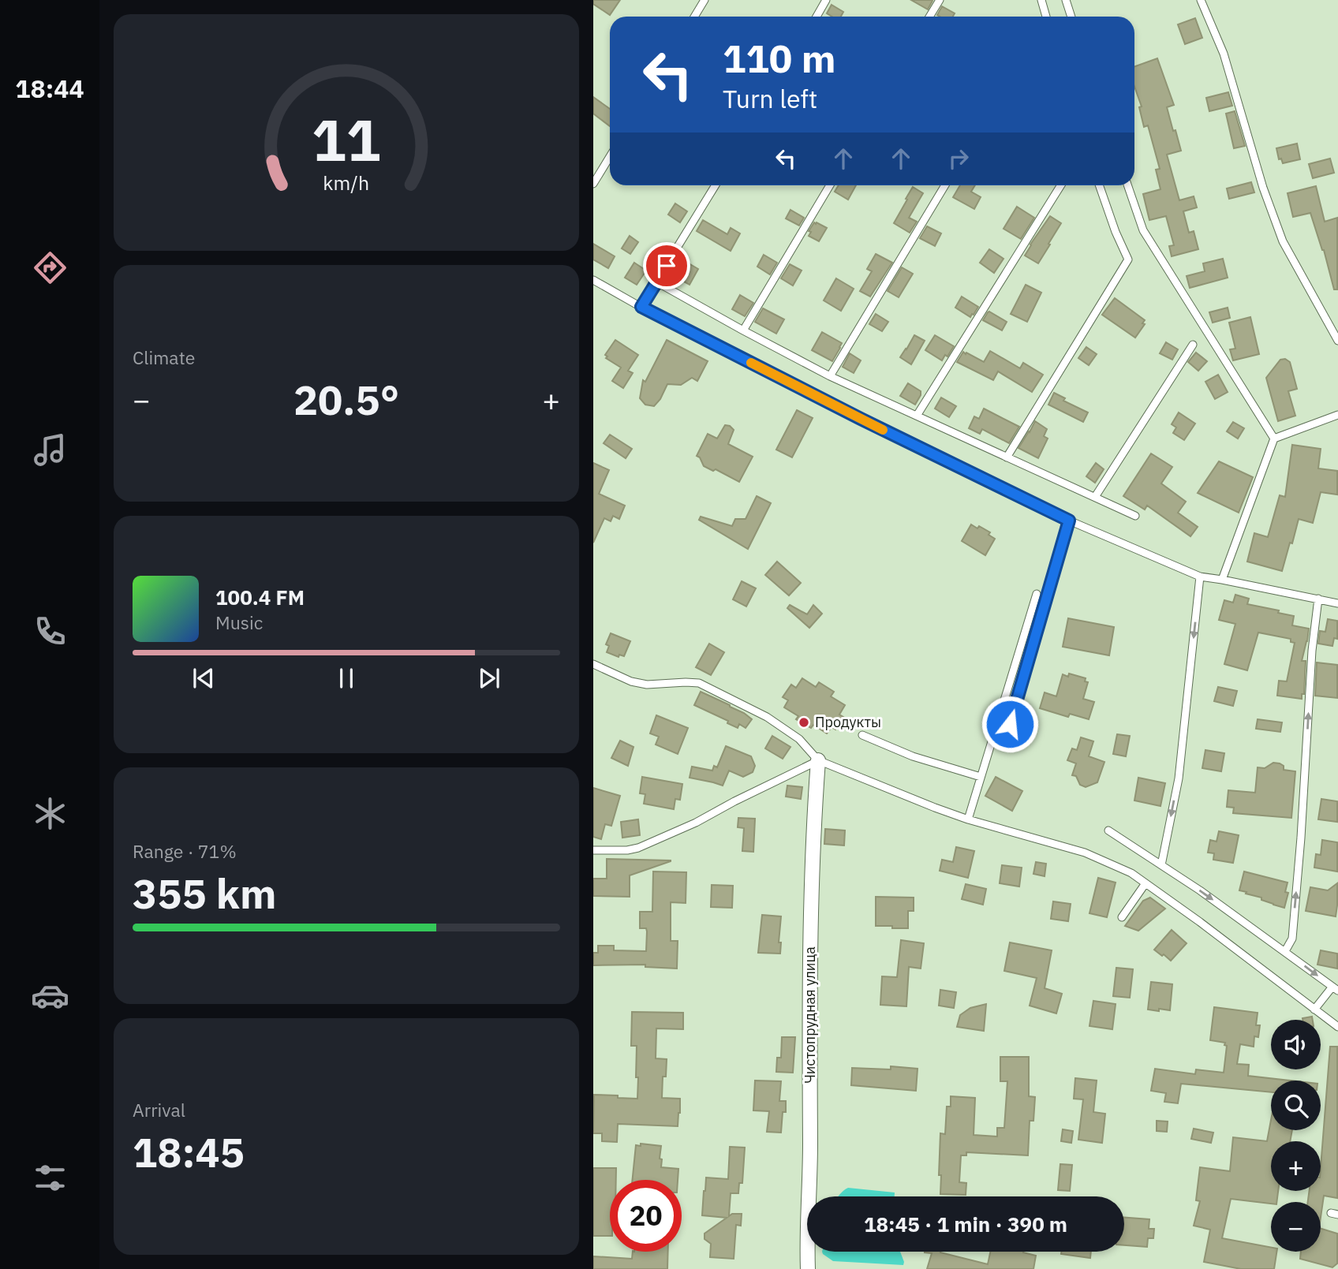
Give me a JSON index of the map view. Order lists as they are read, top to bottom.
{
  "streets": {
    "street": ["Чистопрудная улица"]
  },
  "places": ["Продукты"],
  "page": {
    "tabs": "18:44",
    "turn": ["110 m", "Turn left"],
    "tile": [
      "Climate",
      ["Range · 71%", "355 km"],
      ["Arrival", "18:45"]
    ],
    "heat": ["−", "20.5°", "+"],
    "song": ["100.4 FM", "Music"],
    "map_buttons": ["+", "−"],
    "limit": "20",
    "trip": "18:45 · 1 min · 390 m",
    "gauge": ["11", "km/h"]
  }
}
